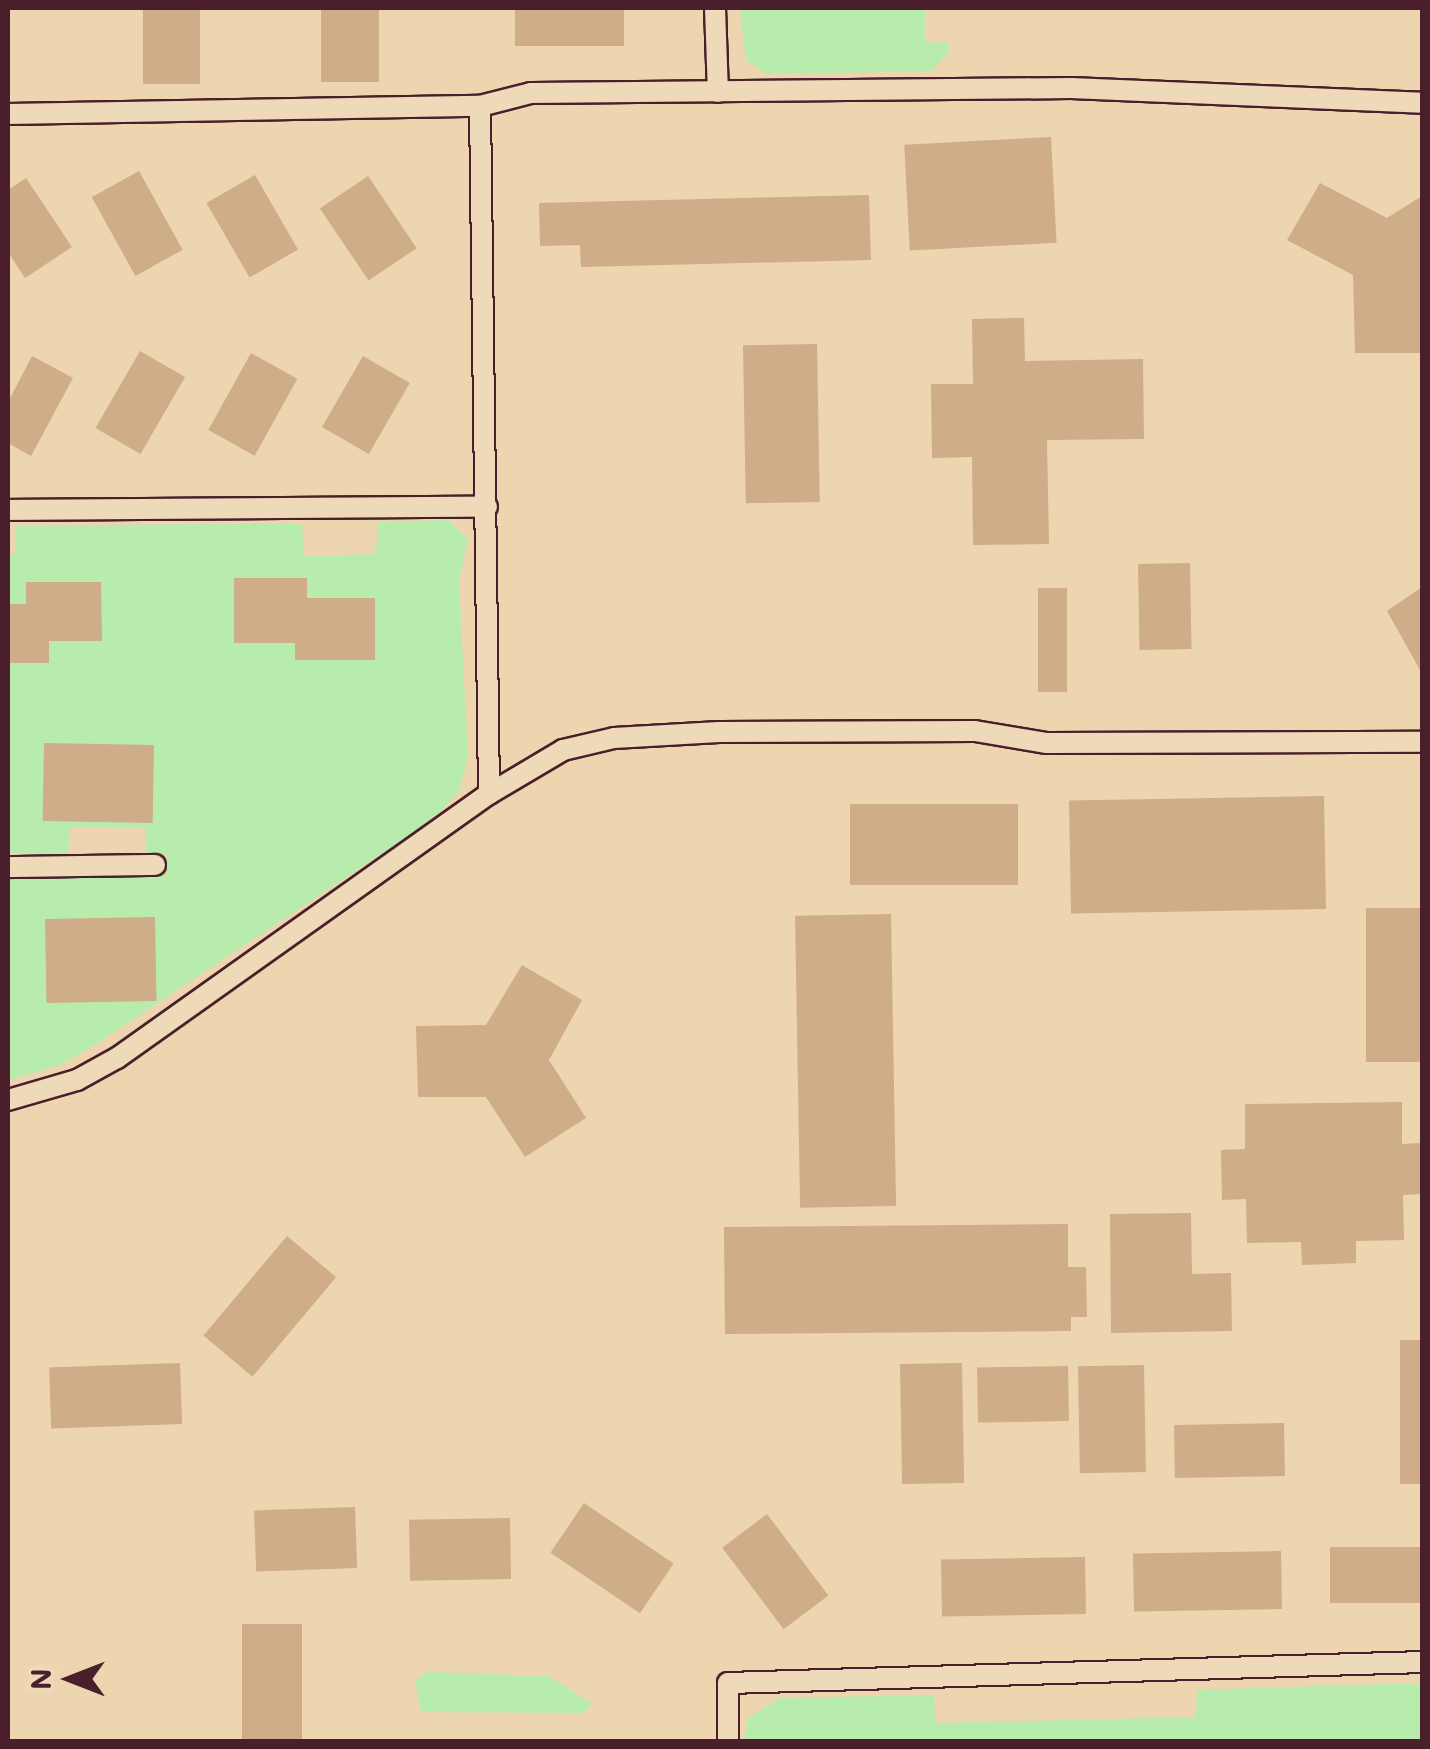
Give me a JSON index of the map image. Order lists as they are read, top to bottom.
{
  "north": "left"
}
